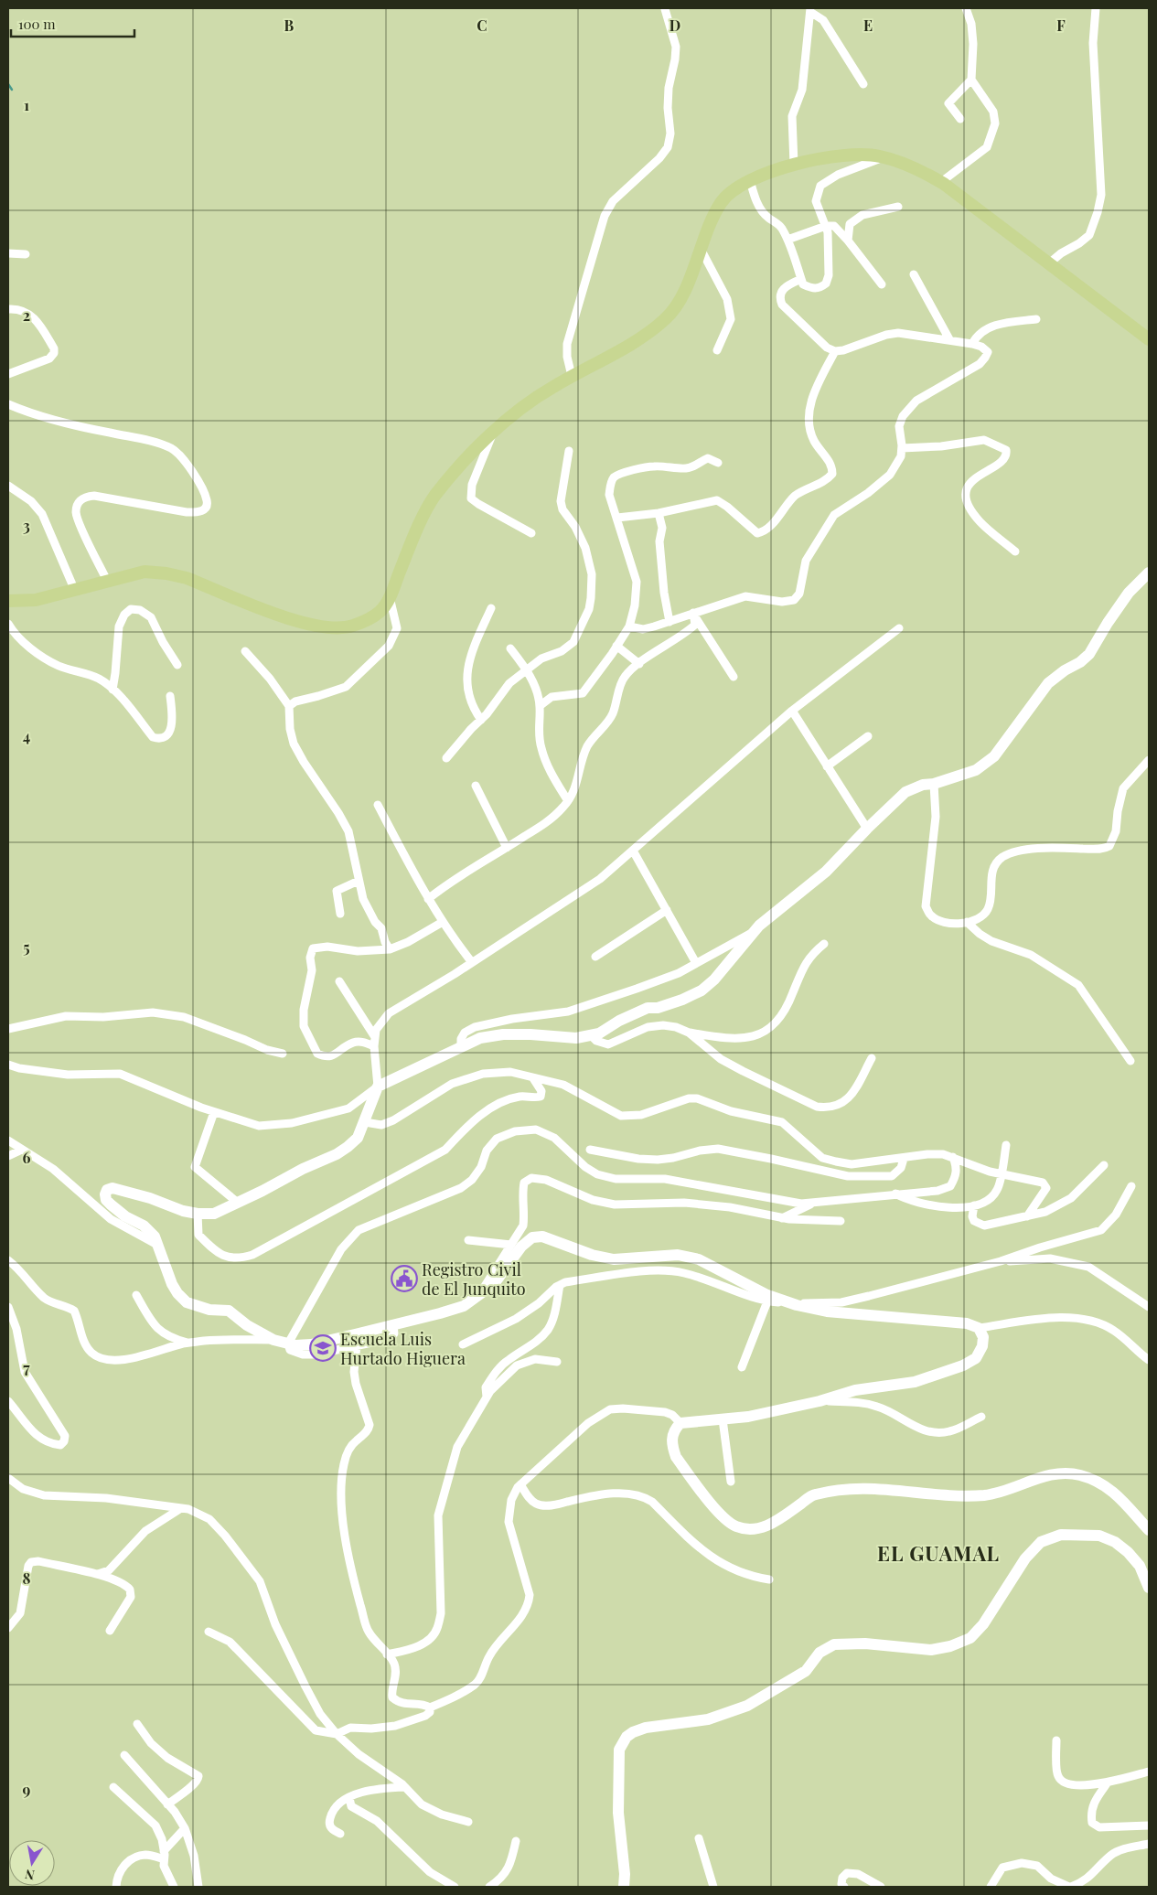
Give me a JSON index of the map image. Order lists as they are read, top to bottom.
{
  "districts": ["EL GUAMAL"],
  "places": {
    "public building": ["Registro Civil de El Junquito"],
    "school or university": ["Escuela Luis Hurtado Higuera"]
  },
  "scale_bar": "100 m",
  "north": "bottom",
  "grid": {
    "columns": [
      "B",
      "C",
      "D",
      "E",
      "F"
    ],
    "rows": [
      "1",
      "2",
      "3",
      "4",
      "5",
      "6",
      "7",
      "8",
      "9"
    ]
  }
}
